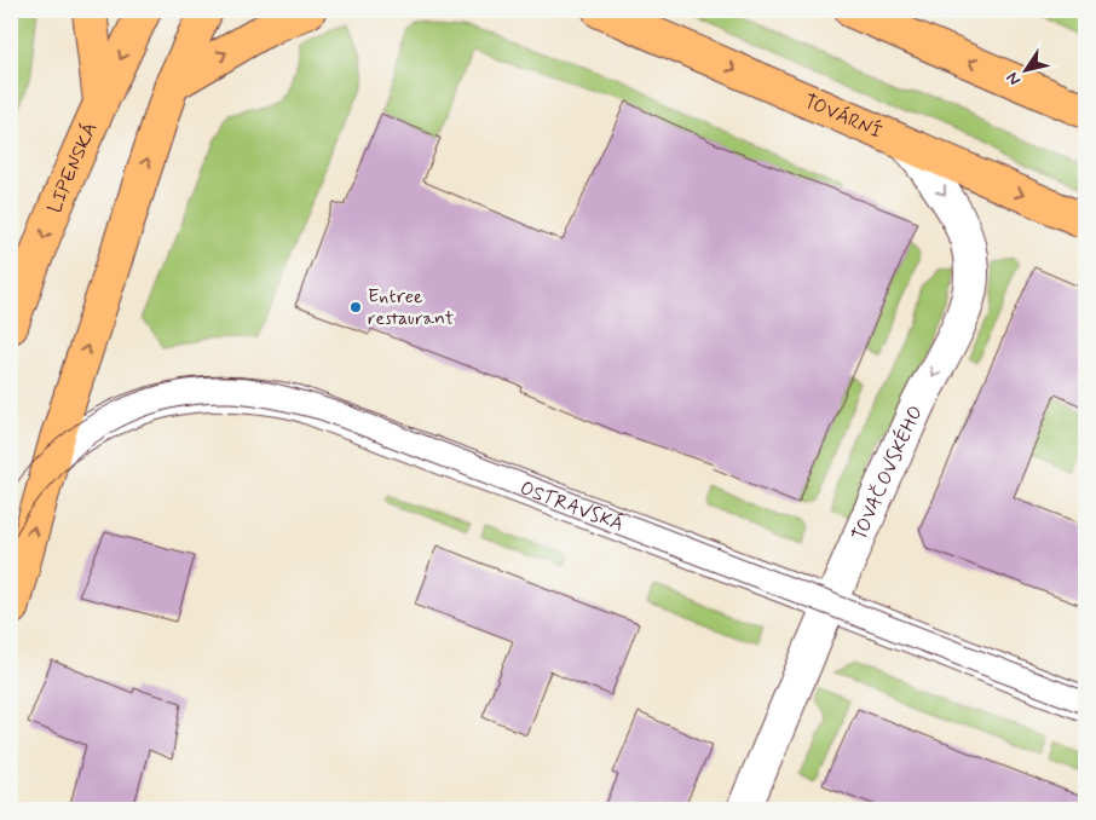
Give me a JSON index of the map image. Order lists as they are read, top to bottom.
{
  "streets": {
    "main road": ["TOVÁRNÍ", "LIPENSKÁ"],
    "street": ["TOVAČOVSKÉHO", "OSTRAVSKÁ"]
  },
  "crossings": [
    ["TOVÁRNÍ", "TOVAČOVSKÉHO"],
    ["TOVAČOVSKÉHO", "OSTRAVSKÁ"]
  ],
  "one_way": ["TOVAČOVSKÉHO"],
  "places": ["Entree restaurant"],
  "north": "bottom left"
}
